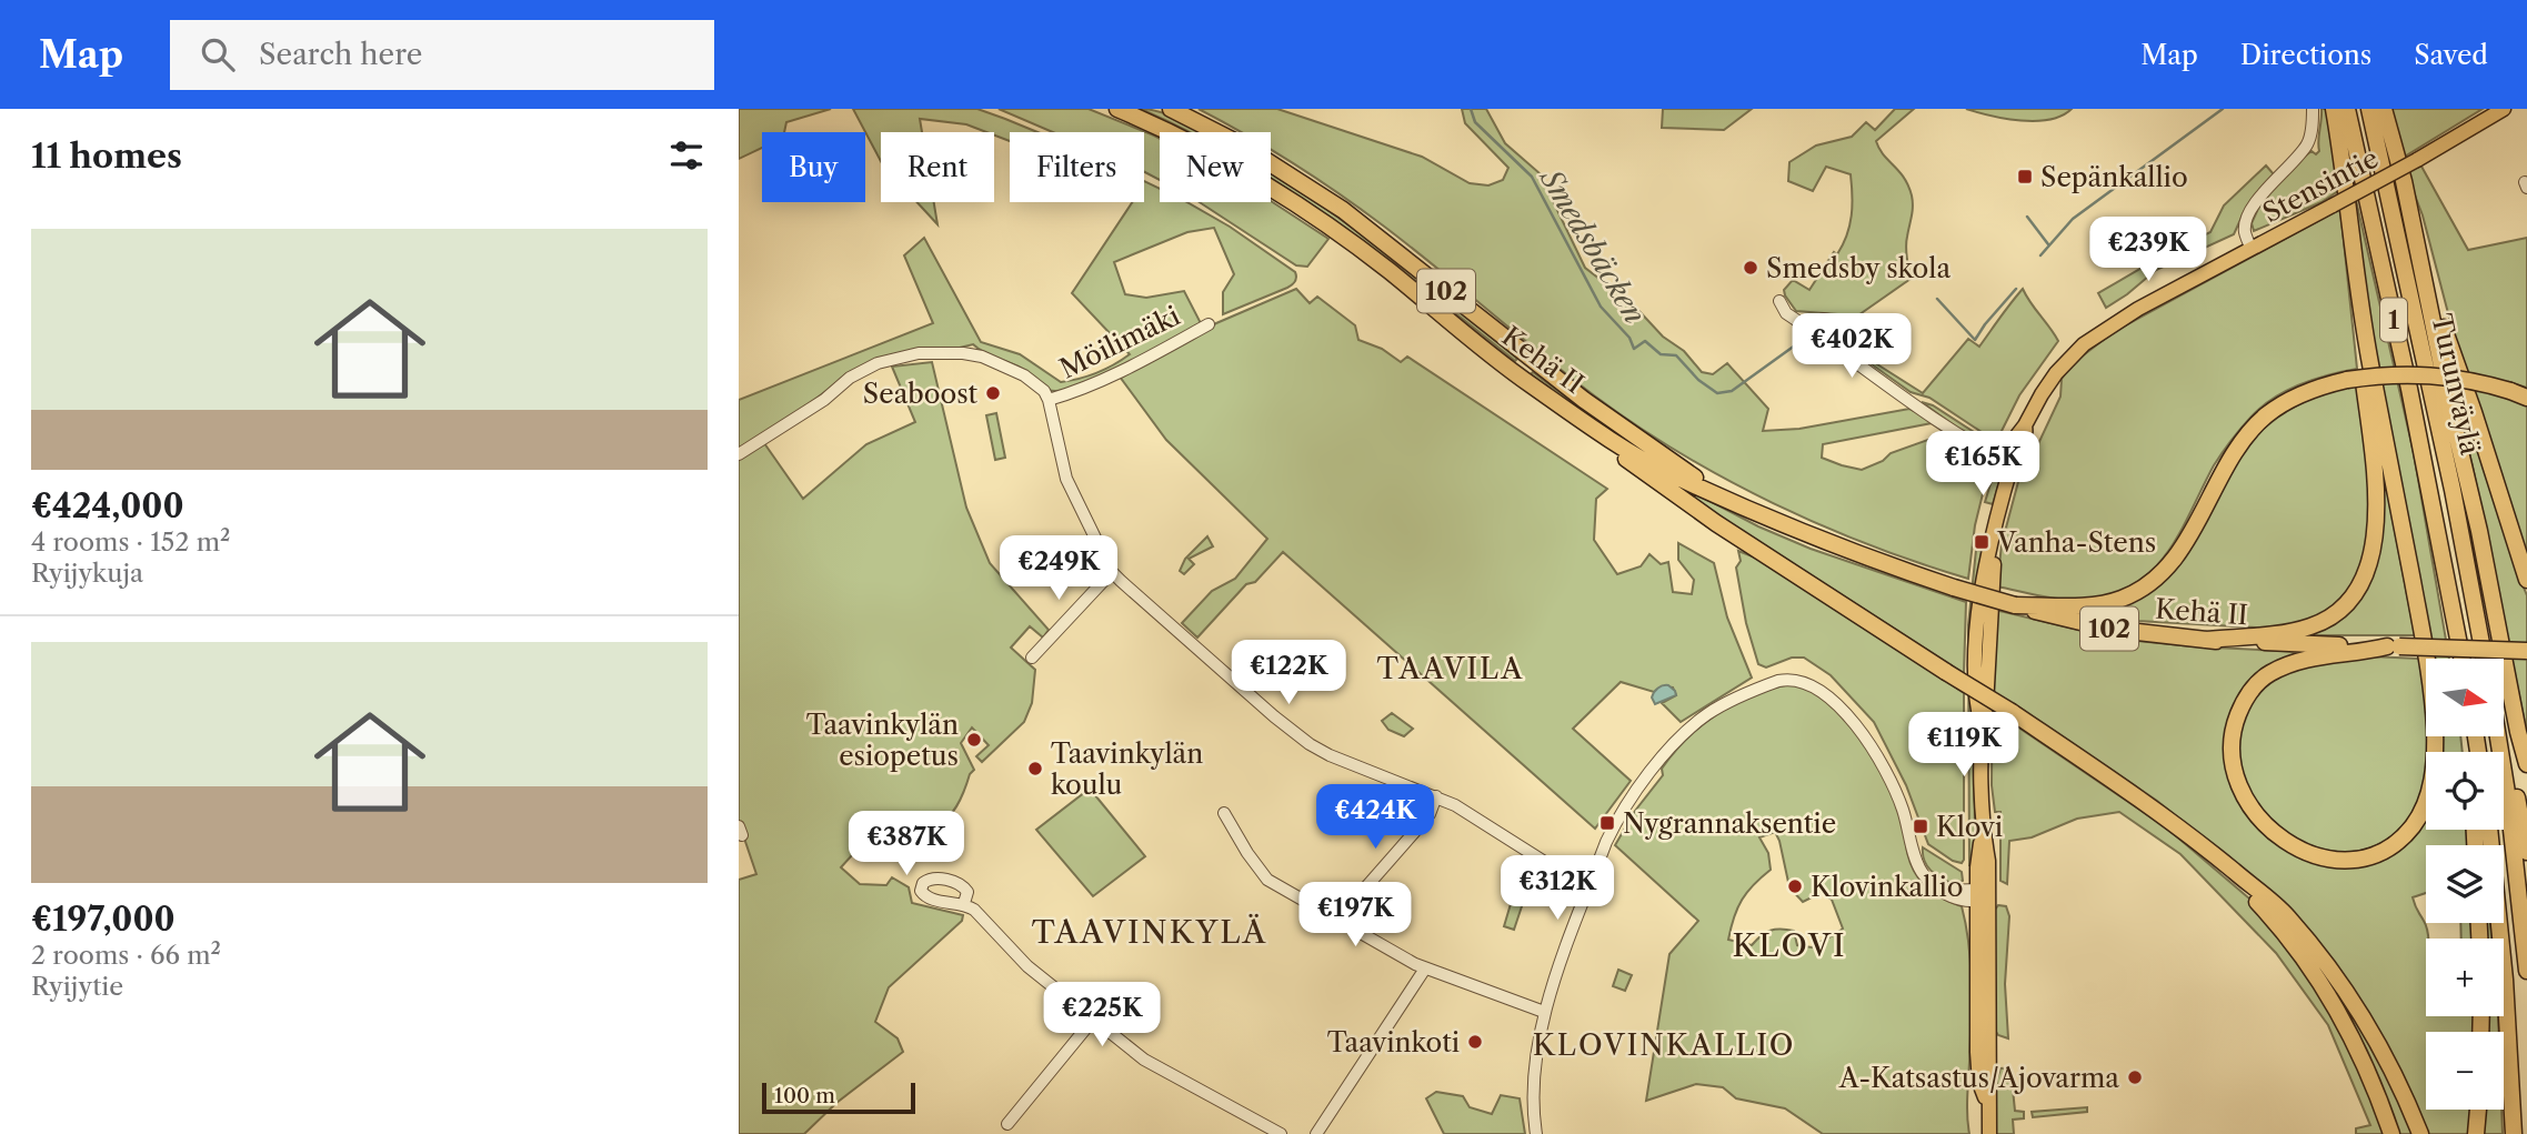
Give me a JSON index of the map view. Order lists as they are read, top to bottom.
{
  "streets": {
    "highway": [
      "102",
      "1",
      "Kehä II",
      "Turunväylä"
    ],
    "main road": ["Stensintie"],
    "street": ["Möilimäki"]
  },
  "districts": [
    "TAAVILA",
    "TAAVINKYLÄ",
    "KLOVI",
    "KLOVINKALLIO"
  ],
  "water": ["Smedsbäcken"],
  "places": {
    "transit": [
      "Sepänkallio",
      "Vanha-Stens",
      "Nygrannaksentie",
      "Klovi"
    ],
    "other": [
      "Smedsby skola",
      "Seaboost",
      "Taavinkylän esiopetus",
      "Taavinkylän koulu",
      "Klovinkallio",
      "Taavinkoti",
      "A-Katsastus/Ajovarma"
    ]
  },
  "scale_bar": "100 m",
  "north": "right",
  "page": {
    "header": "Map",
    "search": "Search here",
    "nav": ["Map", "Directions", "Saved"],
    "heading": "11 homes",
    "chip": [
      "Buy",
      "Rent",
      "Filters",
      "New"
    ],
    "list": [
      {
        "name": "€424,000",
        "note": "4 rooms · 152 m² · Ryijykuja"
      },
      {
        "name": "€197,000",
        "note": "2 rooms · 66 m² · Ryijytie"
      }
    ],
    "price": [
      "€239K",
      "€402K",
      "€165K",
      "€249K",
      "€122K",
      "€119K",
      "€424K",
      "€387K",
      "€312K",
      "€197K",
      "€225K"
    ],
    "map_buttons": ["+", "−"],
    "scale": "100 m"
  }
}
